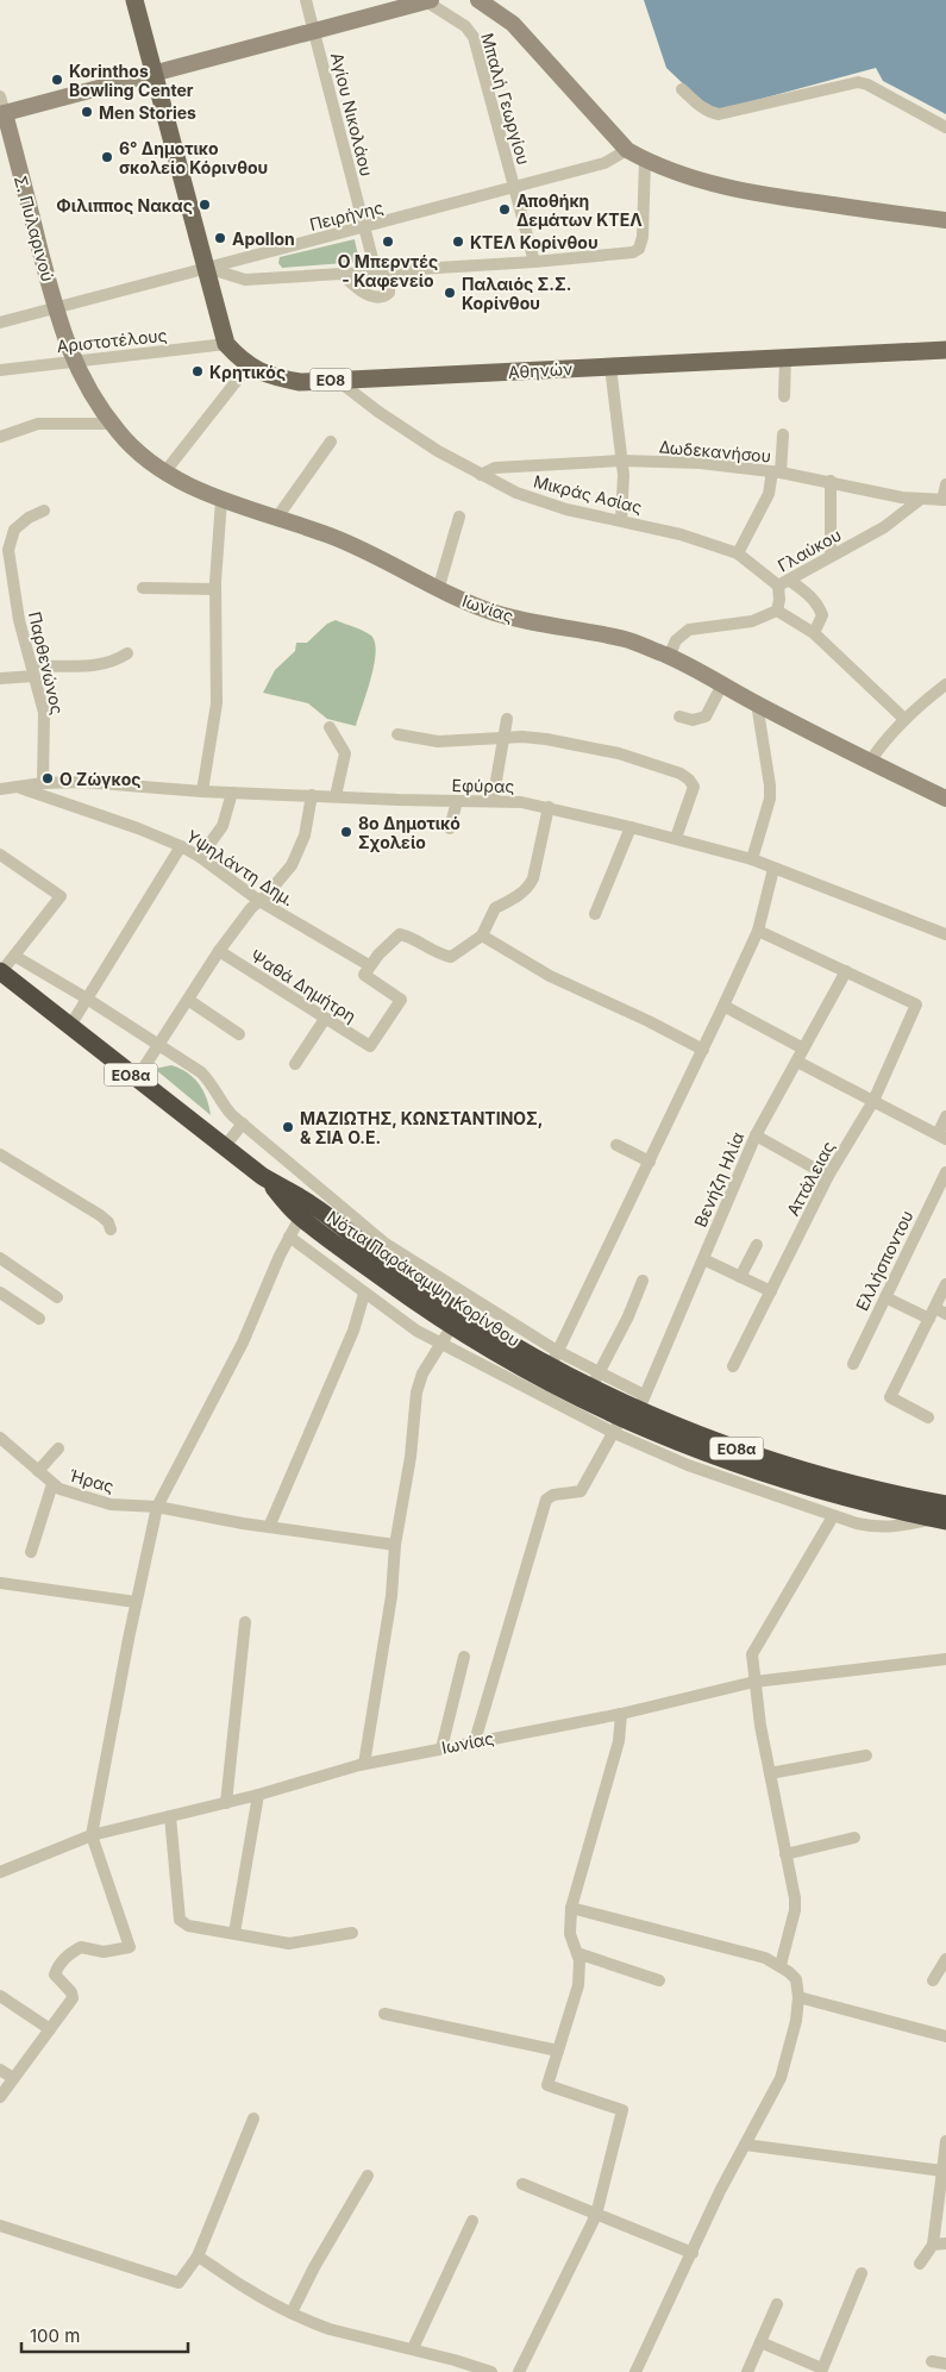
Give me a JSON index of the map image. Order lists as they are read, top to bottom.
{
  "streets": {
    "highway": ["ΕΟ8α", "Νότια Παράκαμψη Κορίνθου"],
    "main road": ["Αθηνών", "ΕΟ8"],
    "street": [
      "Μπαλή Γεωργίου",
      "Αγίου Νικολάου",
      "Πειρήνης",
      "Σ. Πυλαρινού",
      "Αριστοτέλους",
      "Δωδεκανήσου",
      "Μικράς Ασίας",
      "Γλαύκου",
      "Ιωνίας",
      "Παρθενώνος",
      "Εφύρας",
      "Υψηλάντη Δημ.",
      "Ψαθά Δημήτρη",
      "Αττάλειας",
      "Βενήζη Ηλία",
      "Ελλήσποντου",
      "Ήρας"
    ]
  },
  "crossings": [
    ["Μπαλή Γεωργίου", "Πειρήνης"],
    ["Αγίου Νικολάου", "Πειρήνης"],
    ["Πειρήνης", "Σ. Πυλαρινού"],
    ["Σ. Πυλαρινού", "Αριστοτέλους"],
    ["Σ. Πυλαρινού", "Ιωνίας"],
    ["Αριστοτέλους", "Αθηνών"],
    ["Αριστοτέλους", "Ιωνίας"],
    ["Αθηνών", "Μικράς Ασίας"],
    ["Δωδεκανήσου", "Μικράς Ασίας"],
    ["Δωδεκανήσου", "Γλαύκου"],
    ["Μικράς Ασίας", "Γλαύκου"],
    ["Παρθενώνος", "Εφύρας"],
    ["Εφύρας", "Υψηλάντη Δημ."],
    ["Υψηλάντη Δημ.", "Ψαθά Δημήτρη"],
    ["Αττάλειας", "Βενήζη Ηλία"],
    ["Βενήζη Ηλία", "Νότια Παράκαμψη Κορίνθου"]
  ],
  "places": [
    "Korinthos Bowling Center",
    "Men Stories",
    "6° Δημοτικο σκολείο Κόρινθου",
    "Φιλιππος Νακας",
    "Αποθήκη Δεμάτων ΚΤΕΛ",
    "Apollon",
    "Ο Μπερντές - Καφενείο",
    "ΚΤΕΛ Κορίνθου",
    "Παλαιός Σ.Σ. Κορίνθου",
    "Κρητικός",
    "Ο Ζώγκος",
    "8ο Δημοτικό Σχολείο",
    "ΜΑΖΙΩΤΗΣ, ΚΩΝΣΤΑΝΤΙΝΟΣ, & ΣΙΑ Ο.Ε."
  ],
  "scale_bar": "100 m"
}
